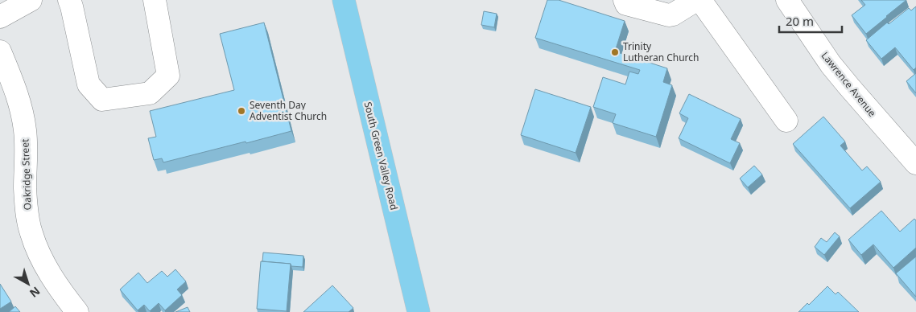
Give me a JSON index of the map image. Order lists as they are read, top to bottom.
{
  "streets": {
    "main road": ["South Green Valley Road"],
    "street": ["Lawrence Avenue", "Oakridge Street"]
  },
  "places": ["Trinity Lutheran Church", "Seventh Day Adventist Church"],
  "scale_bar": "20 m",
  "north": "bottom right"
}
